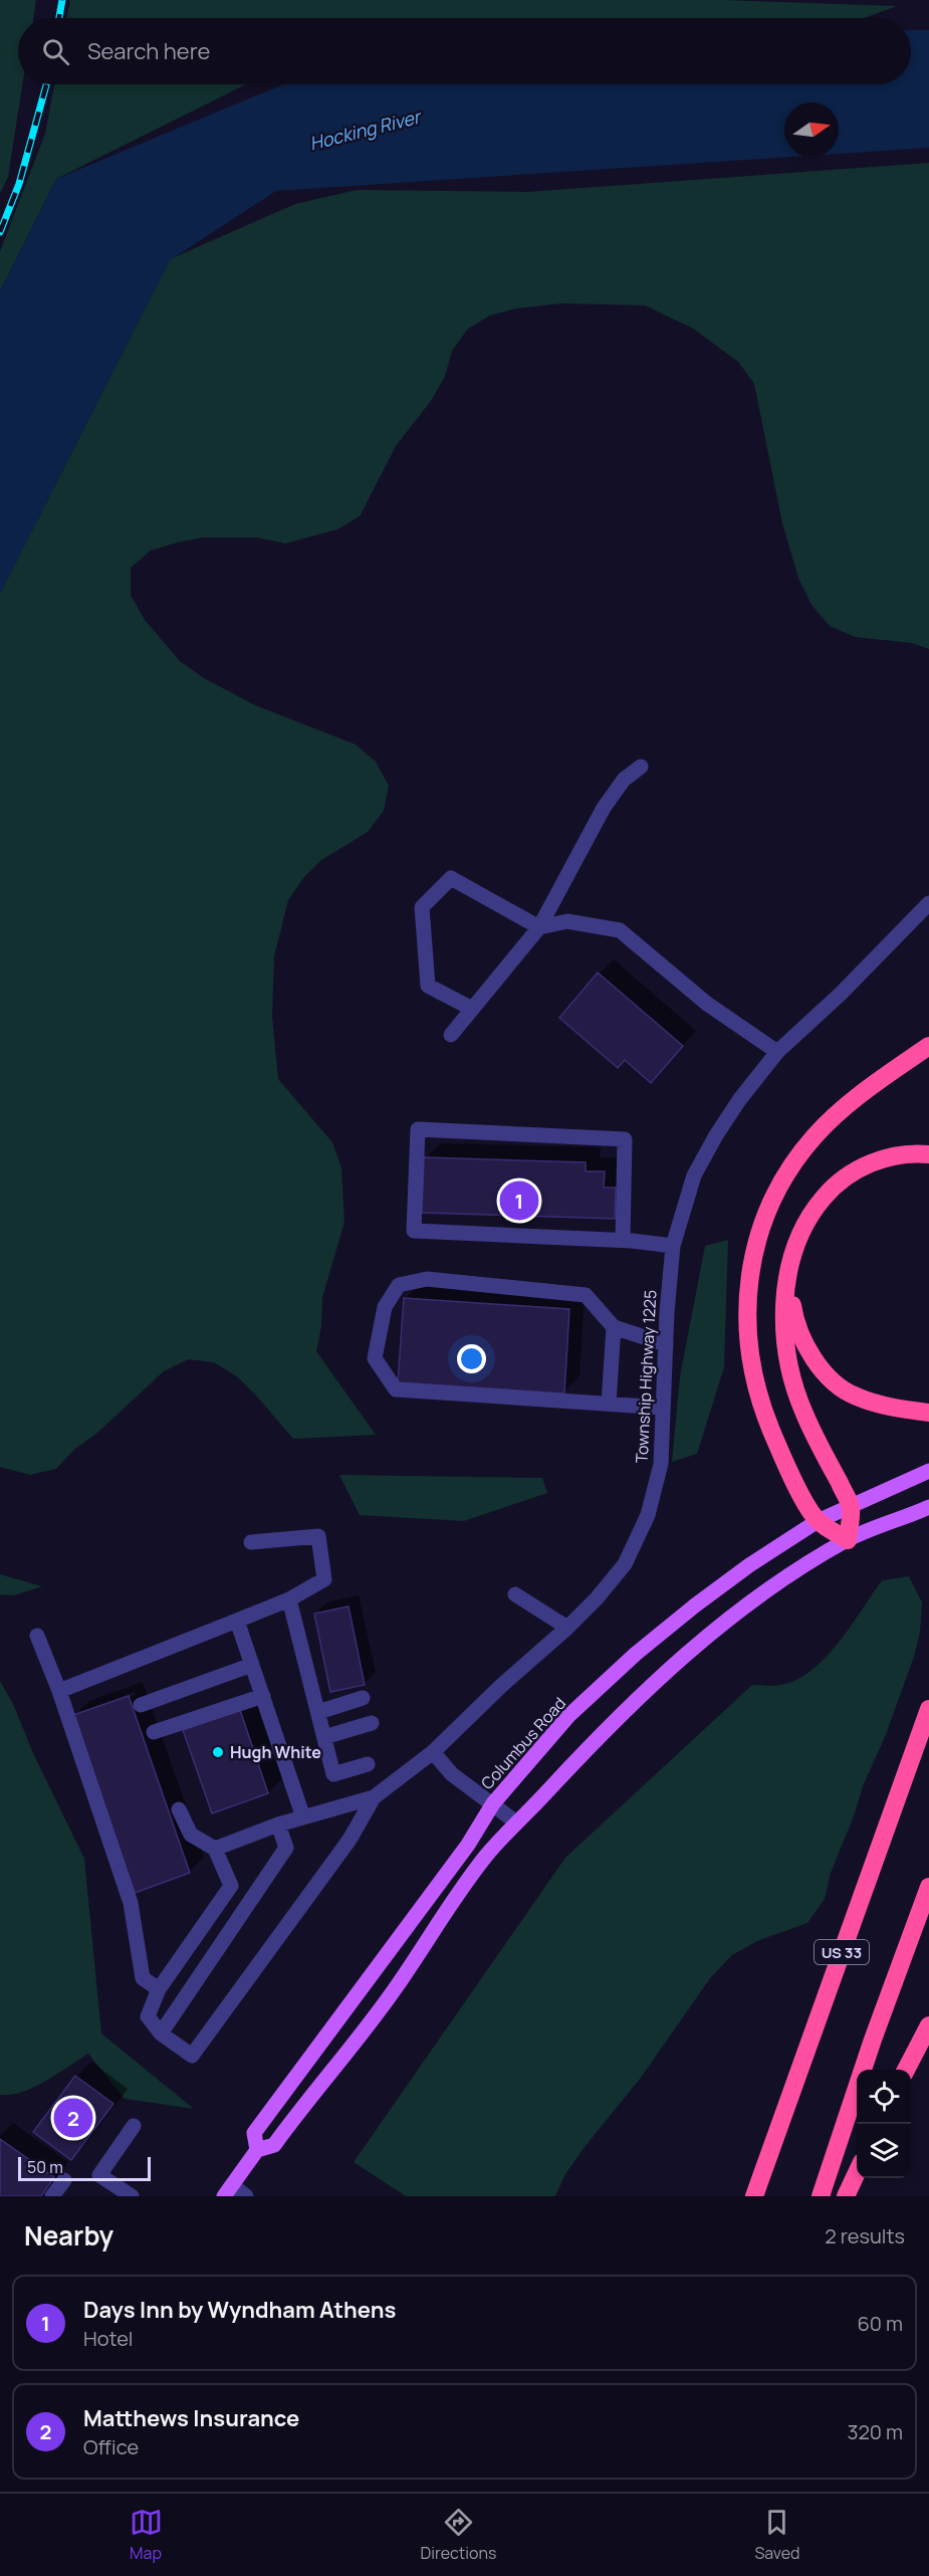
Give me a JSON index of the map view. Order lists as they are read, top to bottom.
{
  "streets": {
    "highway": ["US 33"],
    "main road": ["Columbus Road"],
    "street": ["Township Highway 1225"]
  },
  "water": ["Hocking River"],
  "places": ["Hugh White"],
  "scale_bar": "50 m",
  "north": "right",
  "page": {
    "search": "Search here",
    "pins": ["1", "2"],
    "scale": "50 m",
    "heading": ["Nearby", "2 results"],
    "list": [
      {
        "mark": "1",
        "name": "Days Inn by Wyndham Athens",
        "note": "Hotel",
        "value": "60 m"
      },
      {
        "mark": "2",
        "name": "Matthews Insurance",
        "note": "Office",
        "value": "320 m"
      }
    ],
    "nav": ["Map", "Directions", "Saved"]
  }
}
